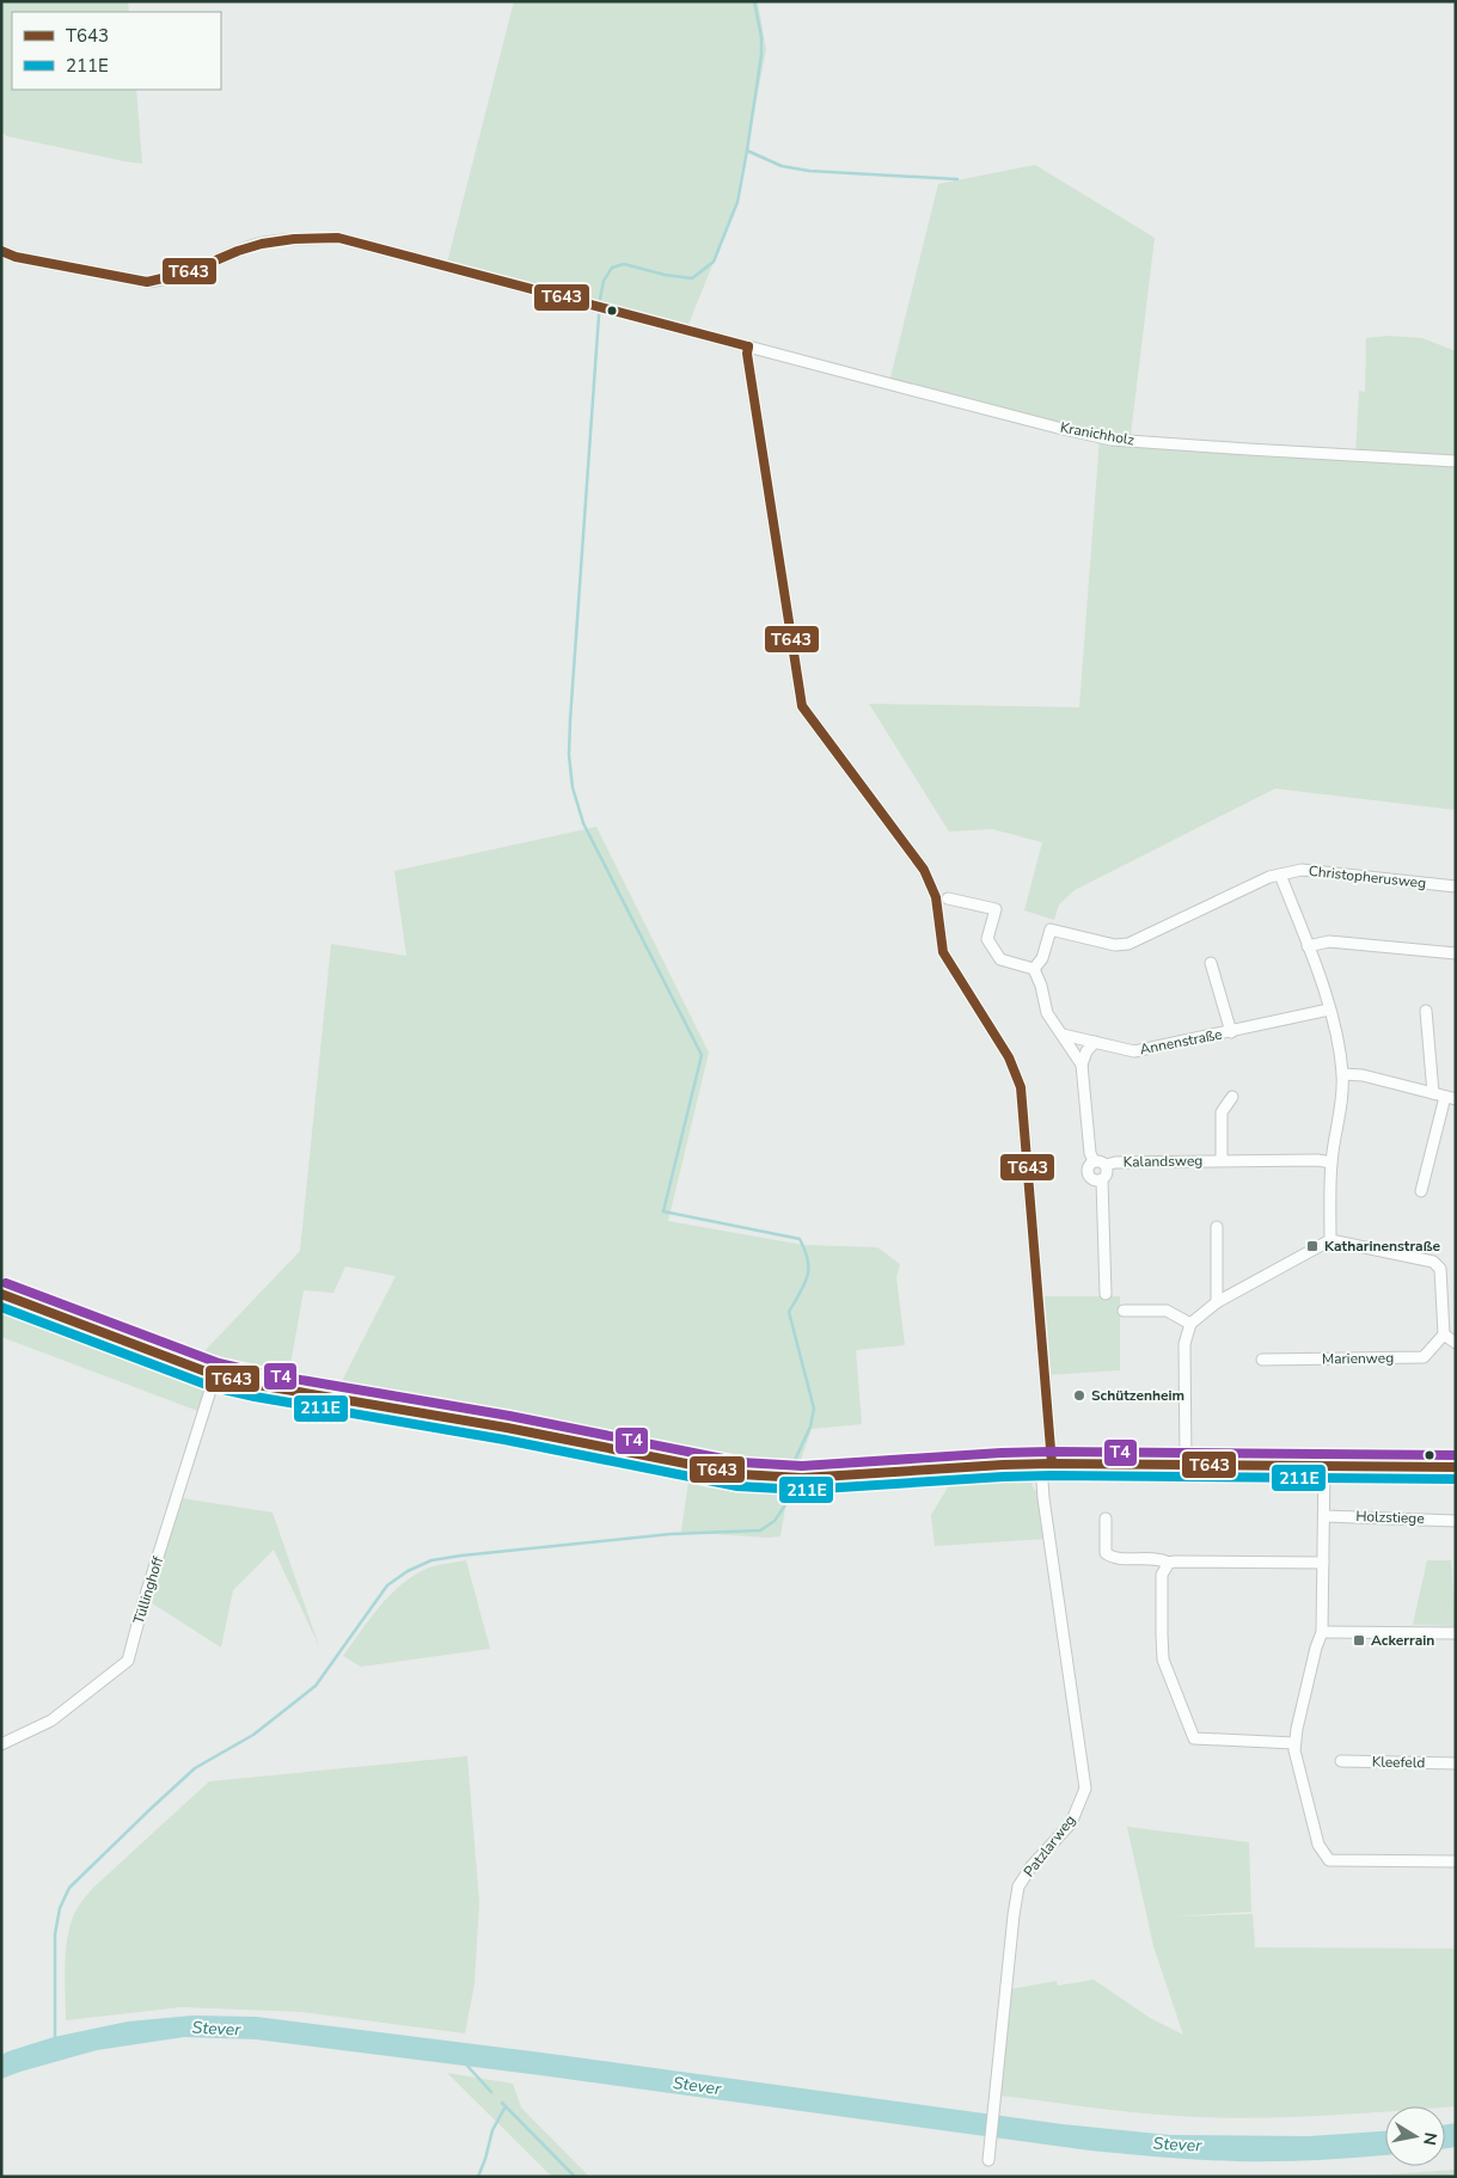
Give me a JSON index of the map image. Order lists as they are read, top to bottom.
{
  "streets": {
    "street": [
      "Kranichholz",
      "Christopherusweg",
      "Annenstraße",
      "Kalandsweg",
      "Marienweg",
      "Holzstiege",
      "Tüllinghoff",
      "Kleefeld",
      "Patzlarweg"
    ]
  },
  "crossings": [
    ["Kranichholz", "Patzlarweg"]
  ],
  "water": ["Stever"],
  "places": {
    "transit": ["Katharinenstraße", "Ackerrain"],
    "other": ["Schützenheim"]
  },
  "lines": ["transit line T643", "transit line T4", "transit line 211E"],
  "legend": ["T643", "211E"],
  "north": "right"
}
